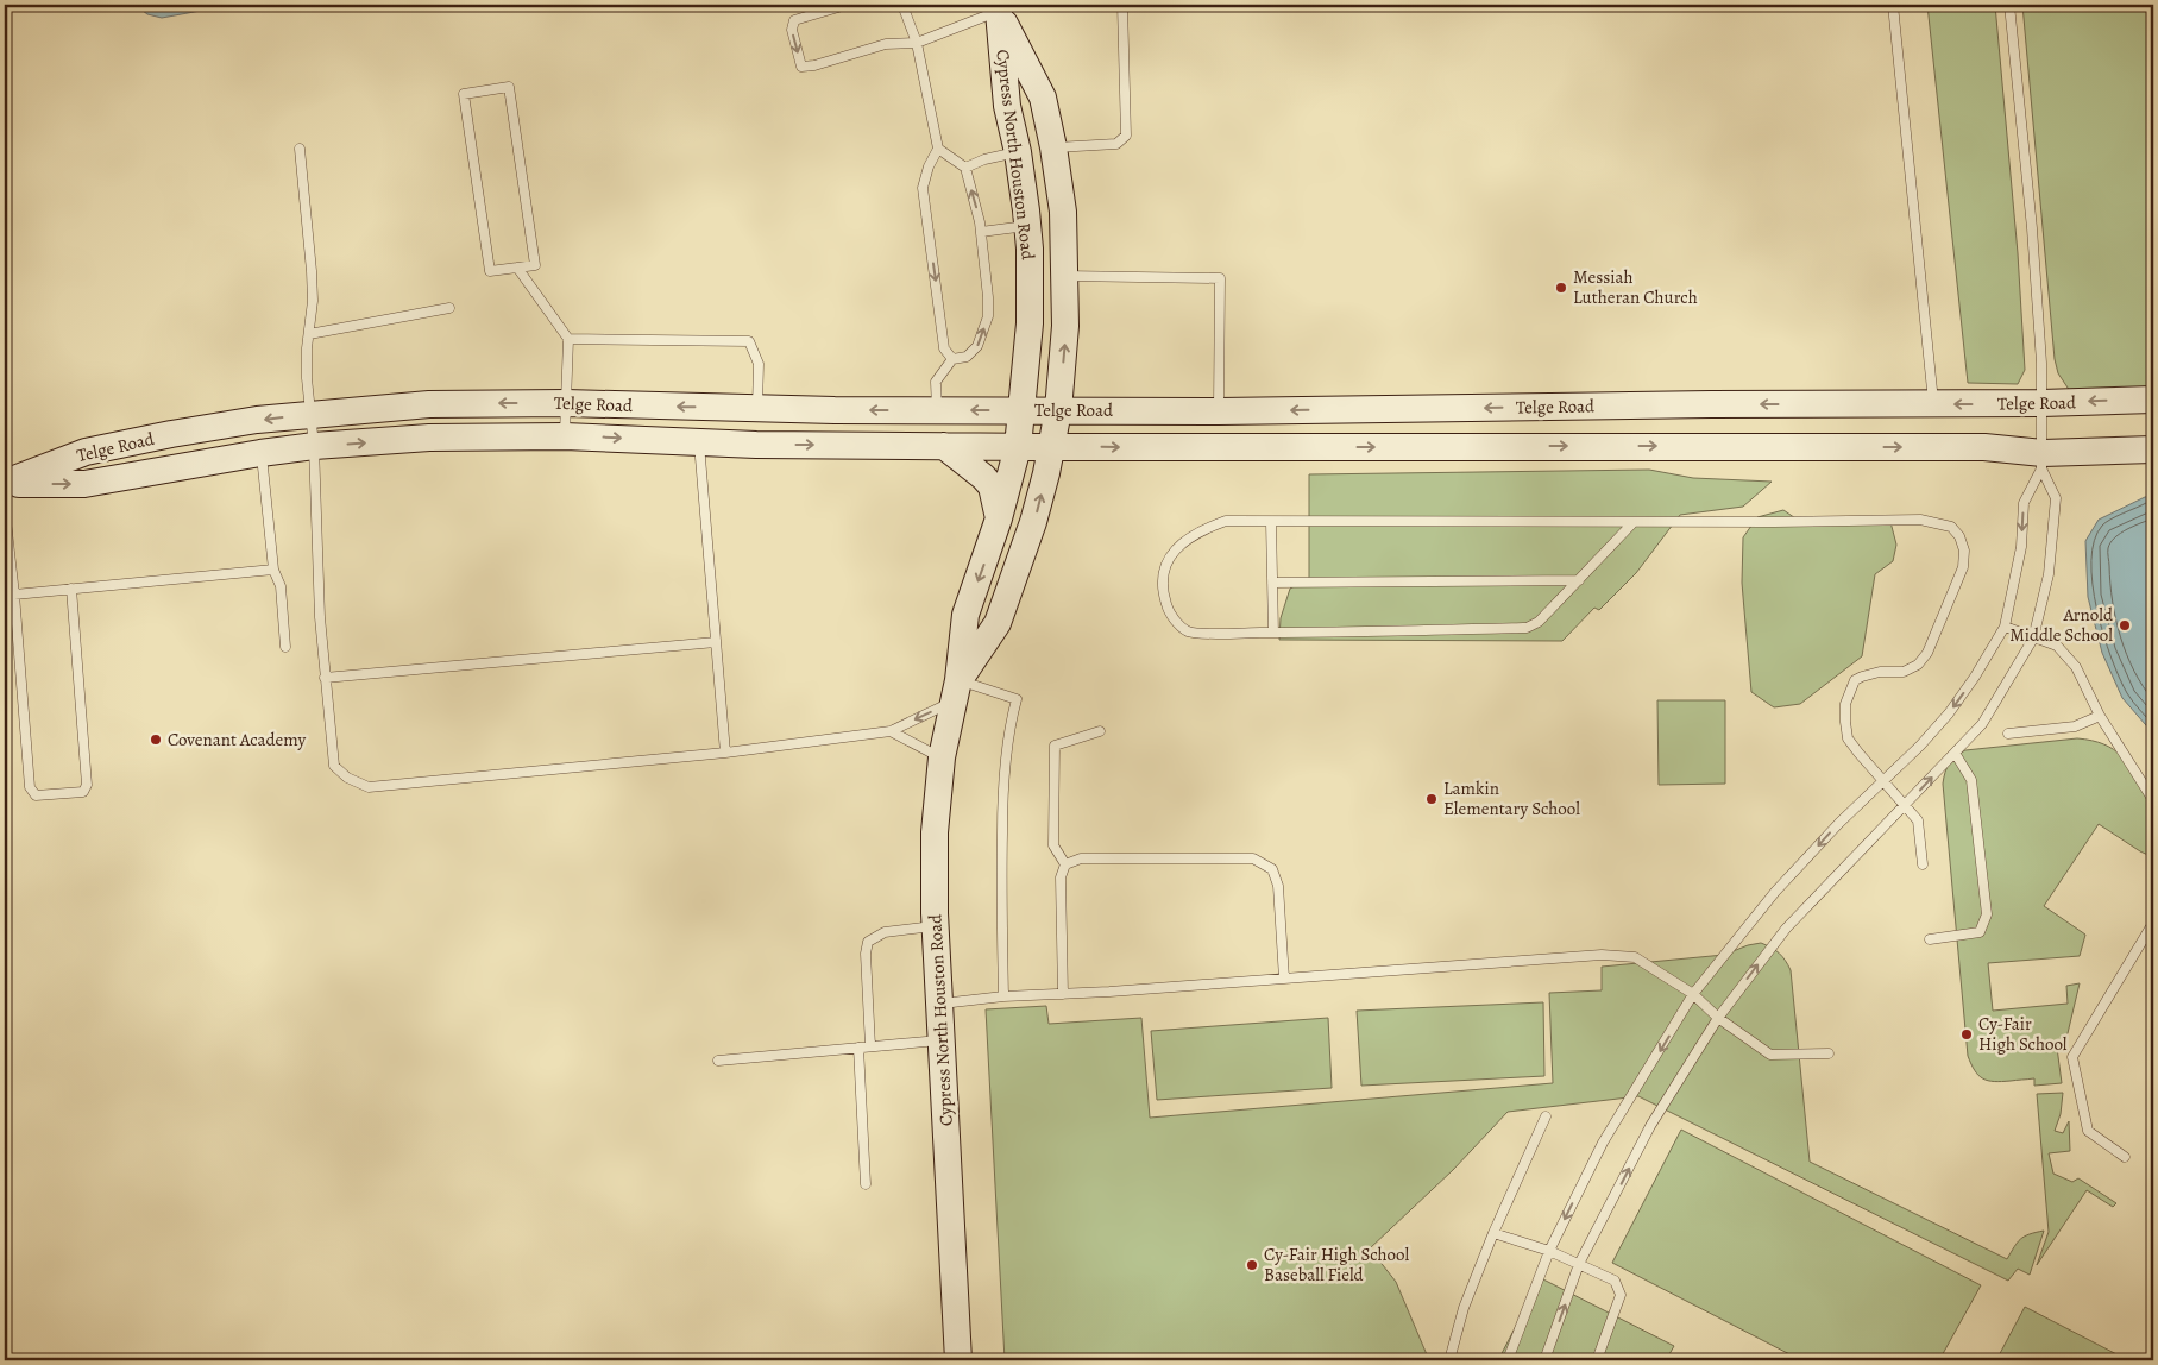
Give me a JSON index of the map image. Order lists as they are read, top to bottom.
{
  "streets": {
    "main road": ["Cypress North Houston Road", "Telge Road"]
  },
  "crossings": [
    ["Cypress North Houston Road", "Telge Road"]
  ],
  "places": [
    "Messiah Lutheran Church",
    "Arnold Middle School",
    "Covenant Academy",
    "Lamkin Elementary School",
    "Cy-Fair High School",
    "Cy-Fair High School Baseball Field"
  ]
}
